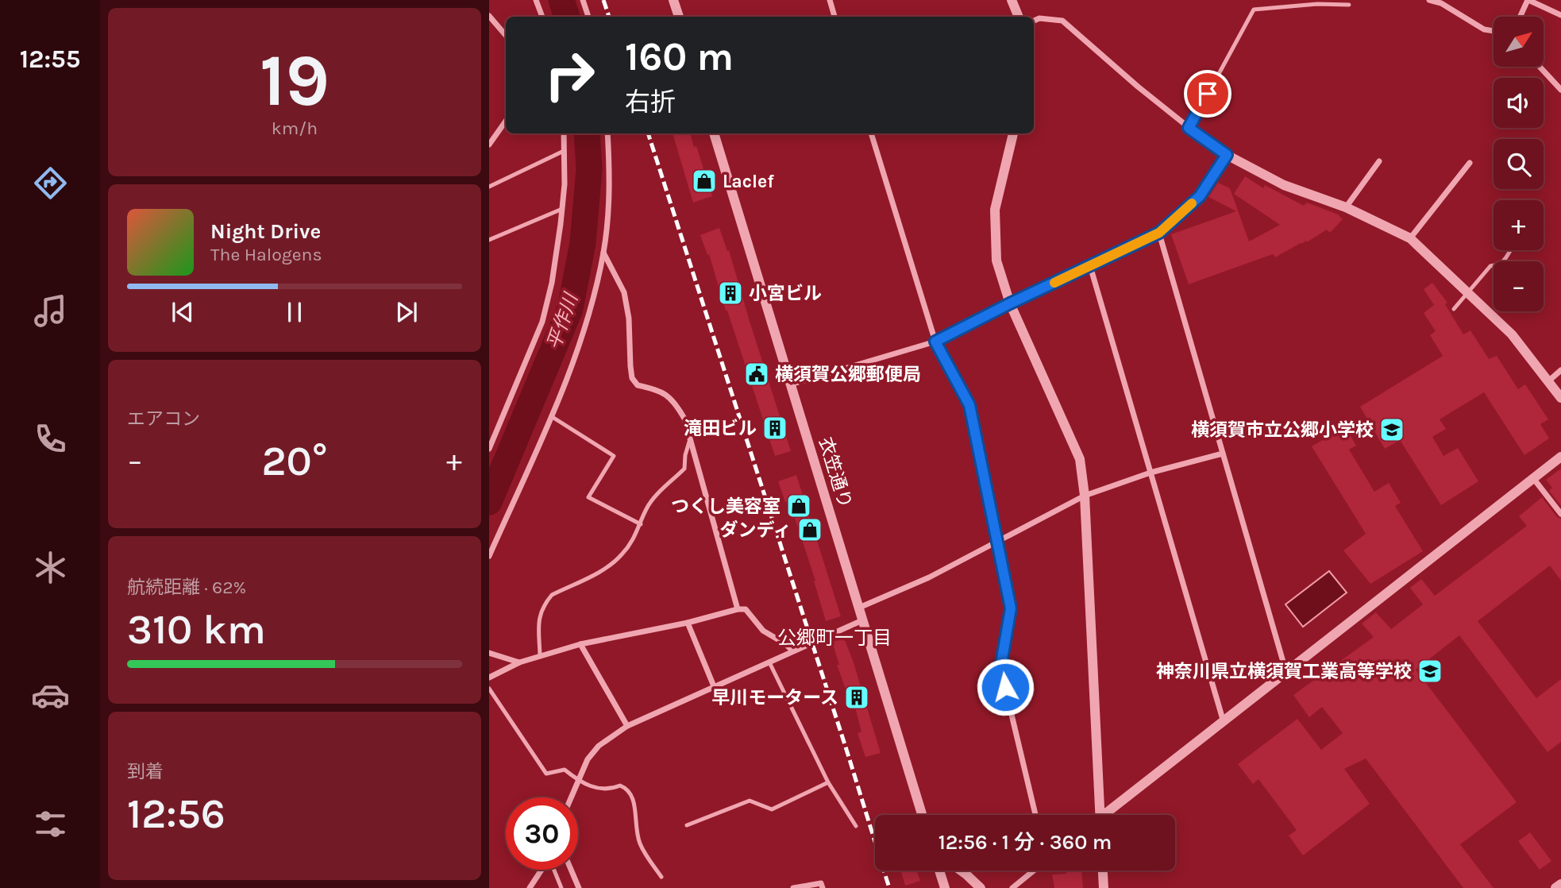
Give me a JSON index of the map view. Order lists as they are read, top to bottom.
{
  "streets": {
    "street": ["衣笠通り"]
  },
  "districts": ["公郷町一丁目"],
  "water": ["平作川"],
  "places": {
    "shop": ["Laclef", "つくし美容室", "ダンディ"],
    "building": ["小宮ビル", "滝田ビル", "早川モータース"],
    "public building": ["横須賀公郷郵便局"],
    "school or university": ["横須賀市立公郷小学校", "神奈川県立横須賀工業高等学校"]
  },
  "north": "top right",
  "page": {
    "tabs": "12:55",
    "tile": [
      ["19", "km/h"],
      "エアコン",
      ["航続距離 · 62%", "310 km"],
      ["到着", "12:56"]
    ],
    "map_buttons": ["+", "−"],
    "turn": ["160 m", "右折"],
    "song": ["Night Drive", "The Halogens"],
    "heat": ["−", "20°", "+"],
    "limit": "30",
    "trip": "12:56 · 1 分 · 360 m"
  }
}
